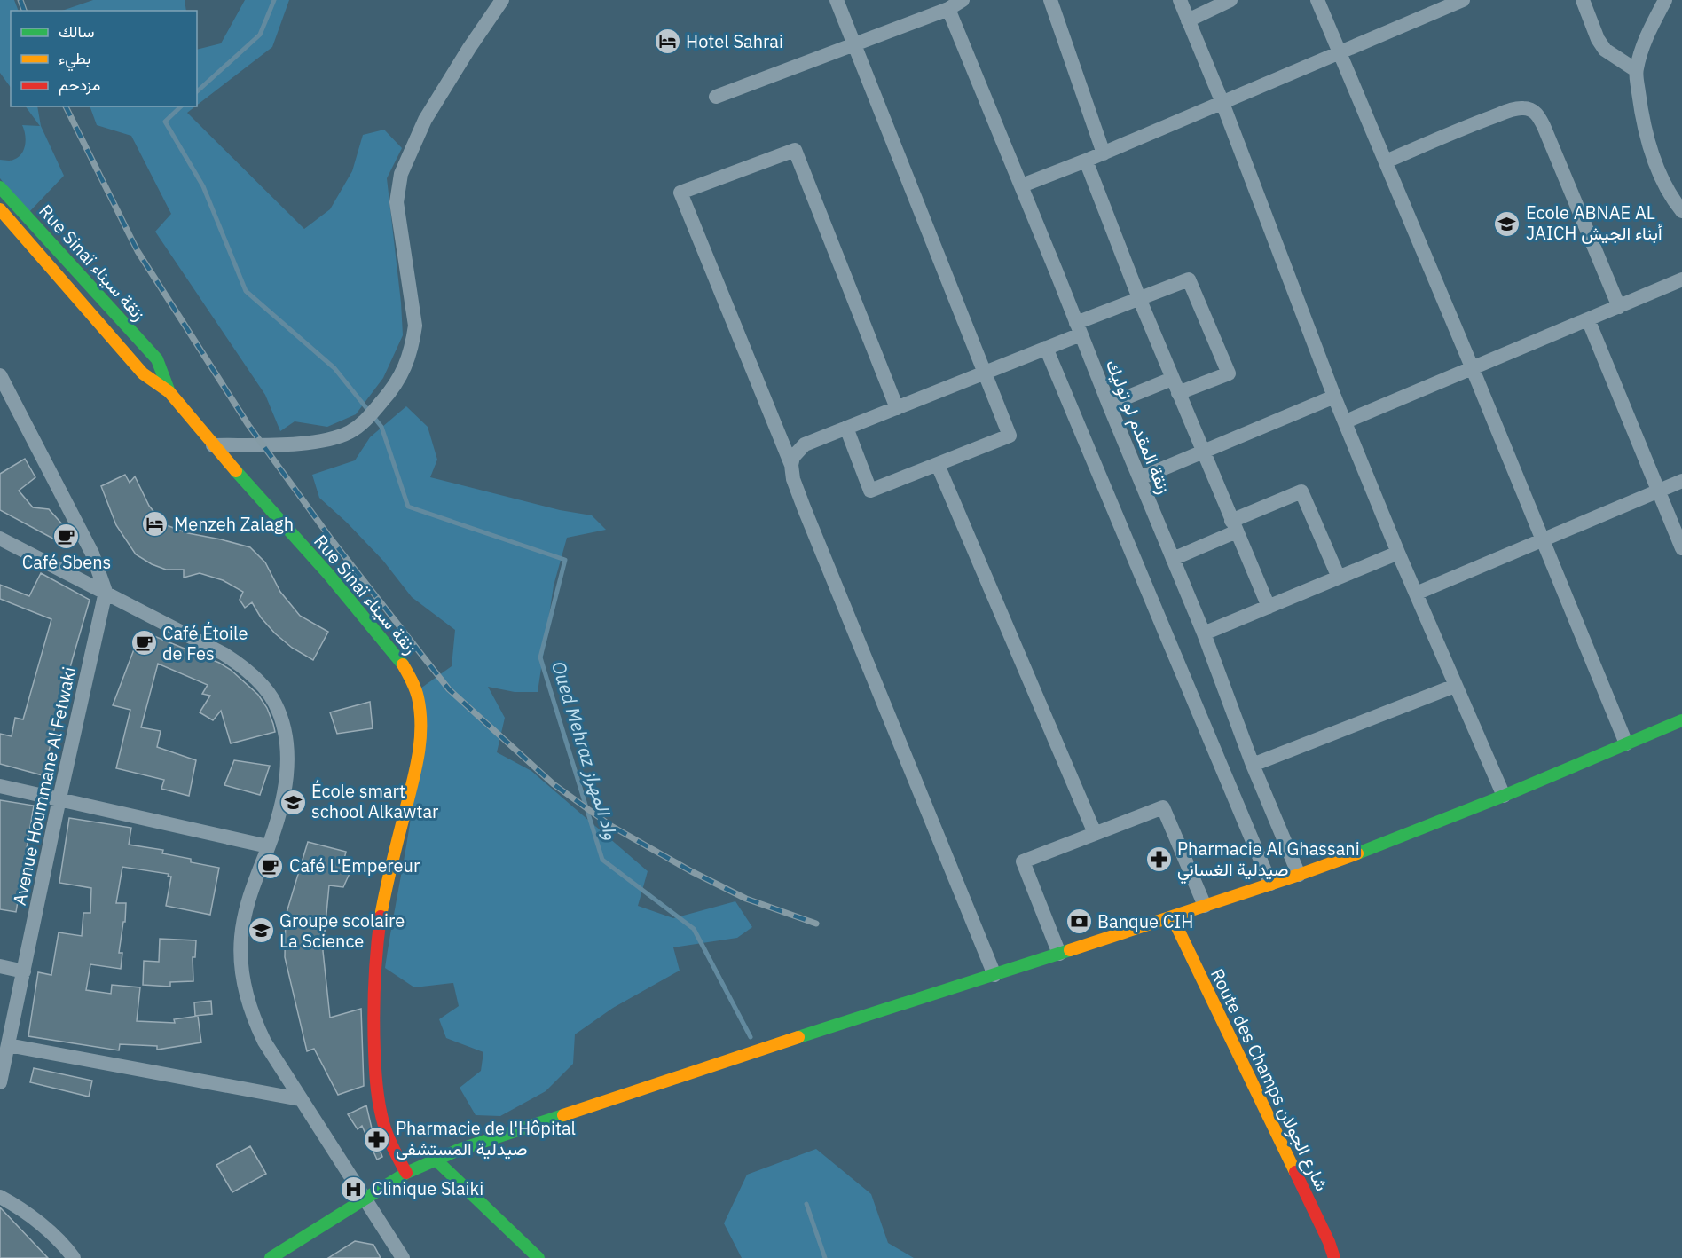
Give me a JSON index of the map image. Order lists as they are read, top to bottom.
{
  "streets": {
    "street": [
      "Rue Sinaï زنقة سيناء",
      "زنقة المقدم لو توليك",
      "Avenue Hoummane Al Fetwaki",
      "Route des Champs شارع الجولان"
    ]
  },
  "water": ["Oued Mehraz واد المهراز"],
  "places": {
    "hotel": ["Hotel Sahrai", "Menzeh Zalagh"],
    "school or university": ["Ecole ABNAE AL JAICH أبناء الجيش", "École smart school Alkawtar", "Groupe scolaire La Science"],
    "cafe": ["Café Sbens", "Café Étoile de Fes", "Café L'Empereur"],
    "pharmacy": ["Pharmacie Al Ghassani صيدلية الغساني", "Pharmacie de l'Hôpital صيدلية المستشفى"],
    "bank": ["Banque CIH"],
    "hospital": ["Clinique Slaiki"]
  },
  "legend": ["سالك", "بطيء", "مزدحم"]
}
